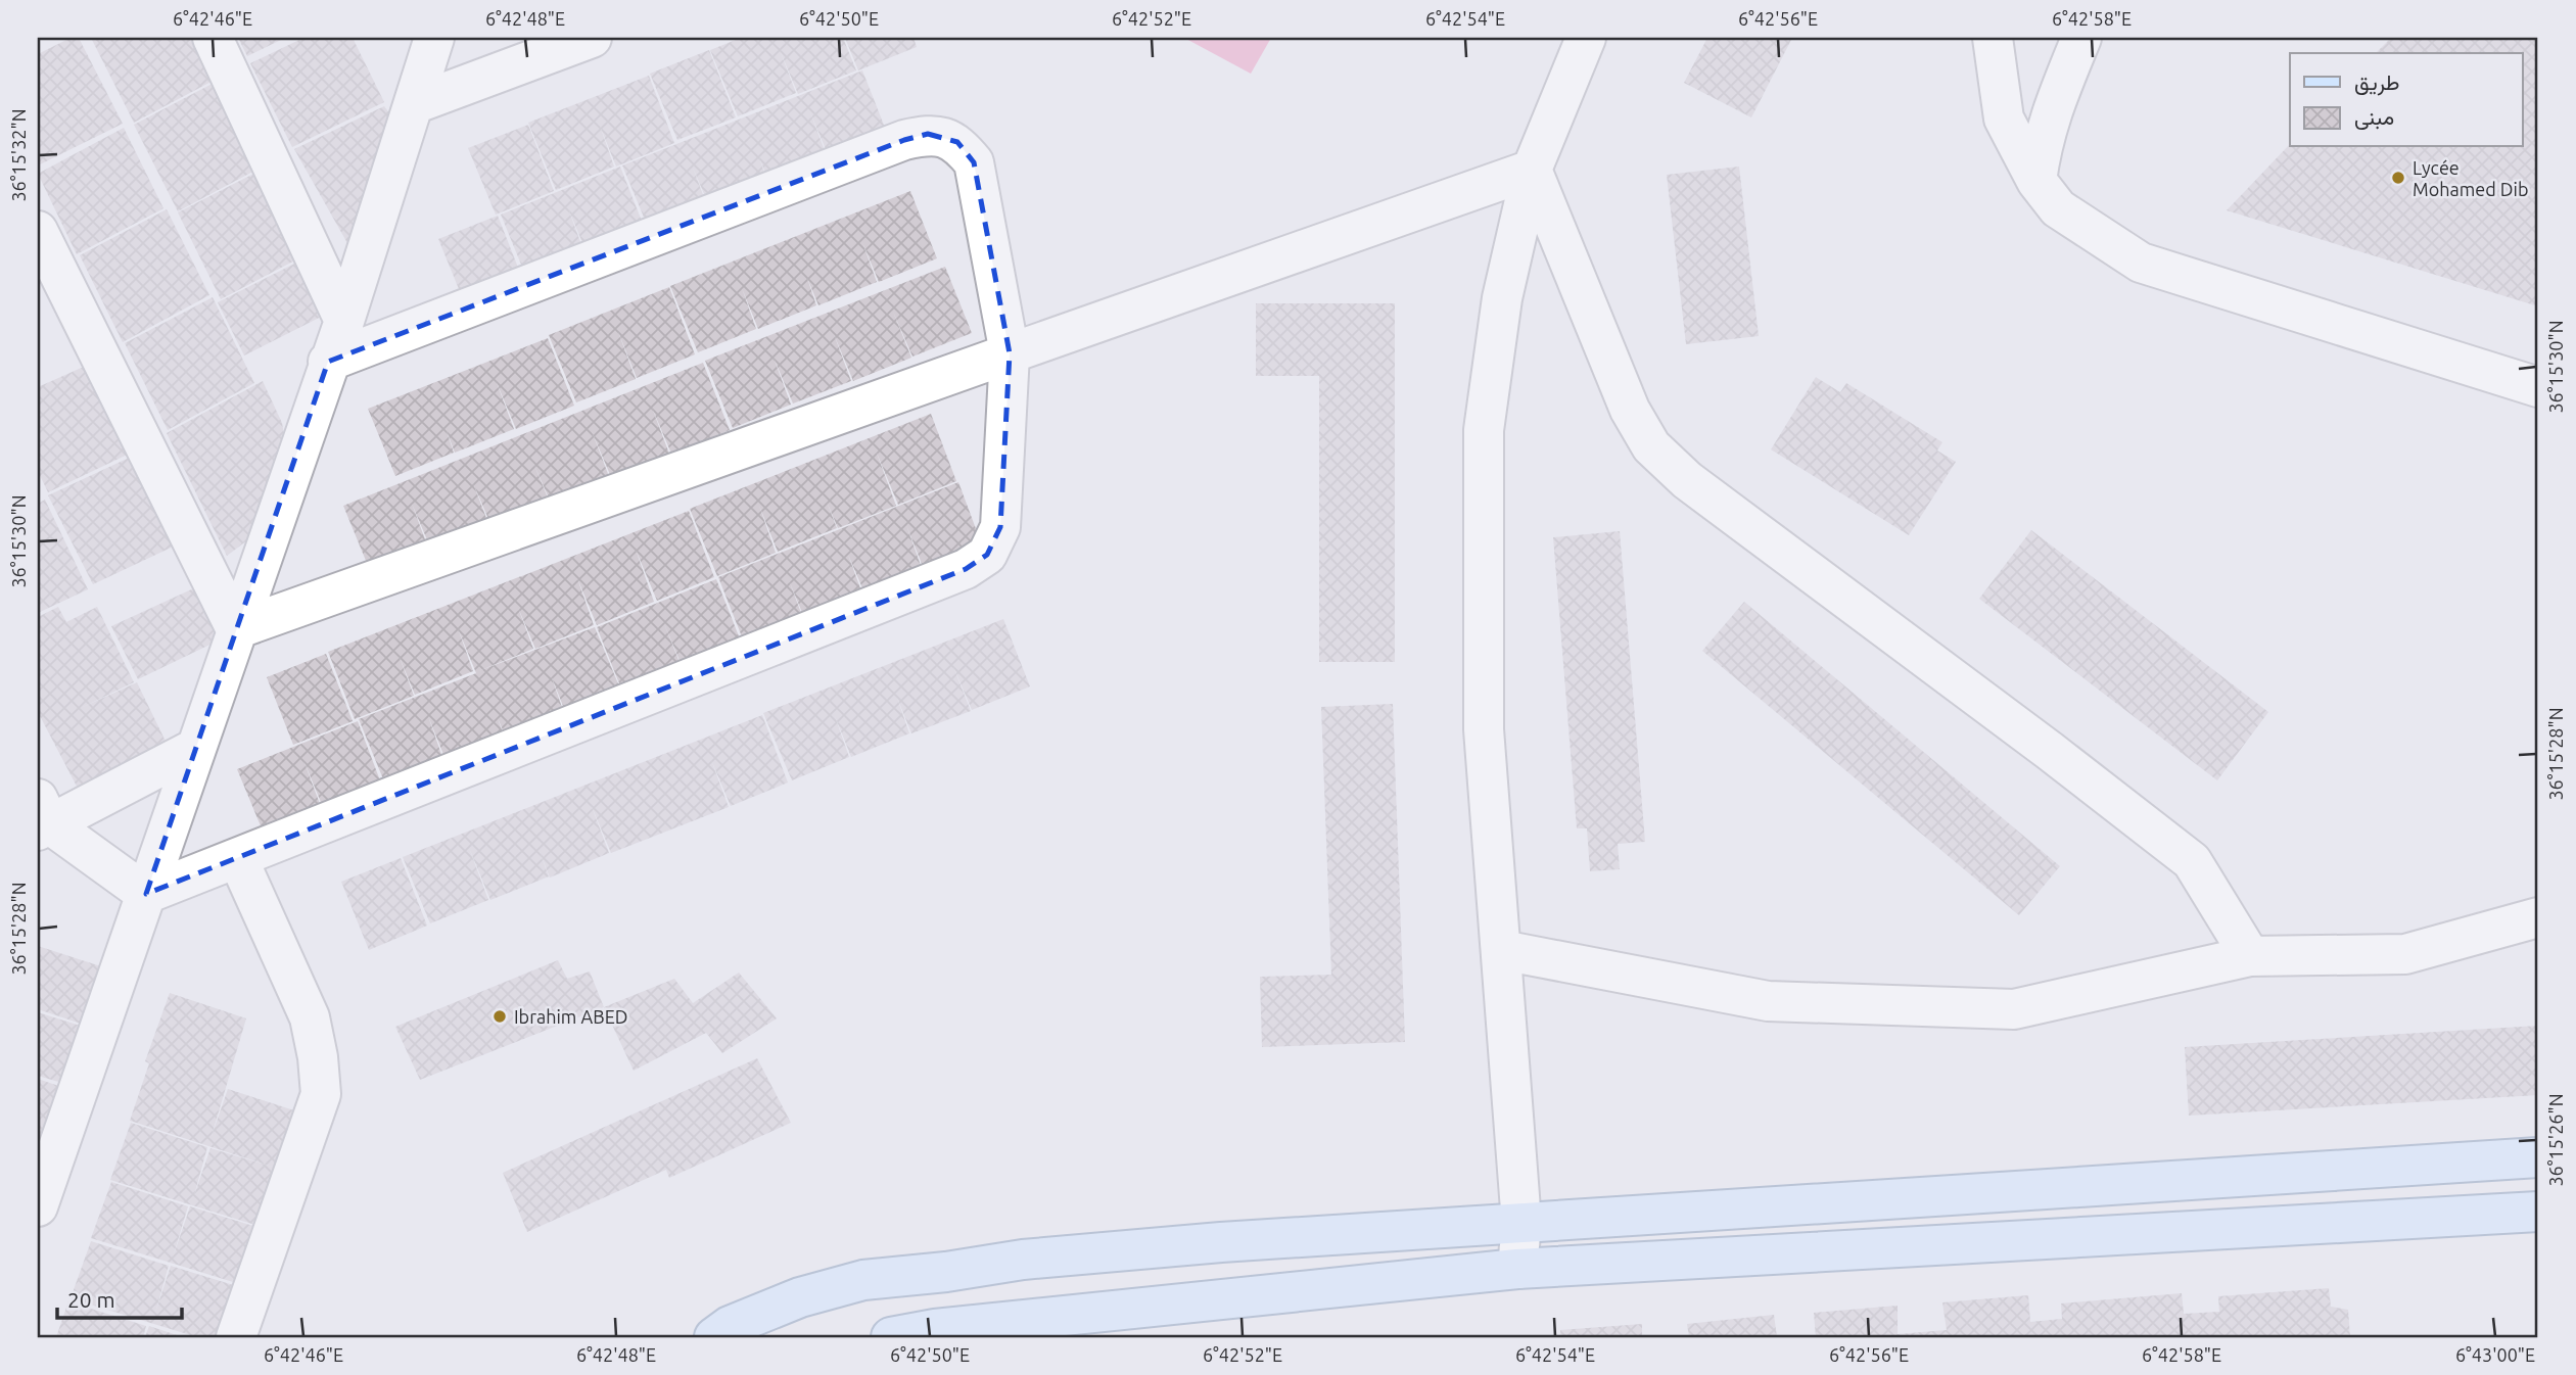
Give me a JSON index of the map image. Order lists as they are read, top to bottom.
{
  "places": ["Lycée Mohamed Dib", "Ibrahim ABED"],
  "legend": ["طريق", "مبنى"],
  "scale_bar": "20 m",
  "coordinates": [
    "6°42'46\"E",
    "6°42'48\"E",
    "6°42'50\"E",
    "6°42'52\"E",
    "6°42'54\"E",
    "6°42'56\"E",
    "6°42'58\"E",
    "36°15'32\"N",
    "36°15'30\"N",
    "36°15'28\"N",
    "36°15'26\"N",
    "6°43'00\"E"
  ]
}
